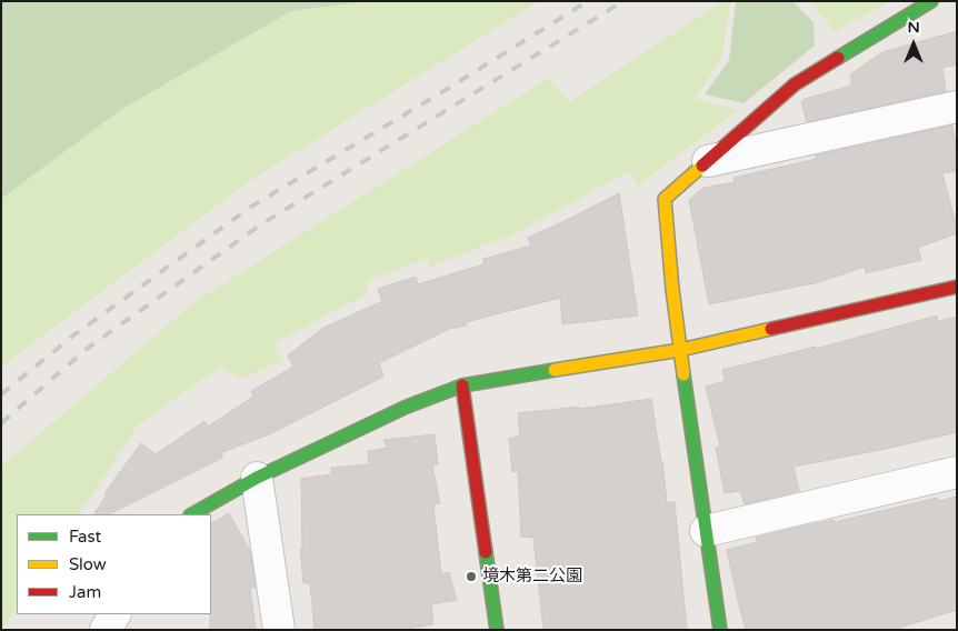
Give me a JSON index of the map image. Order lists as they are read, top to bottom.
{
  "places": ["境木第二公園"],
  "legend": ["Fast", "Slow", "Jam"],
  "north": "top"
}
